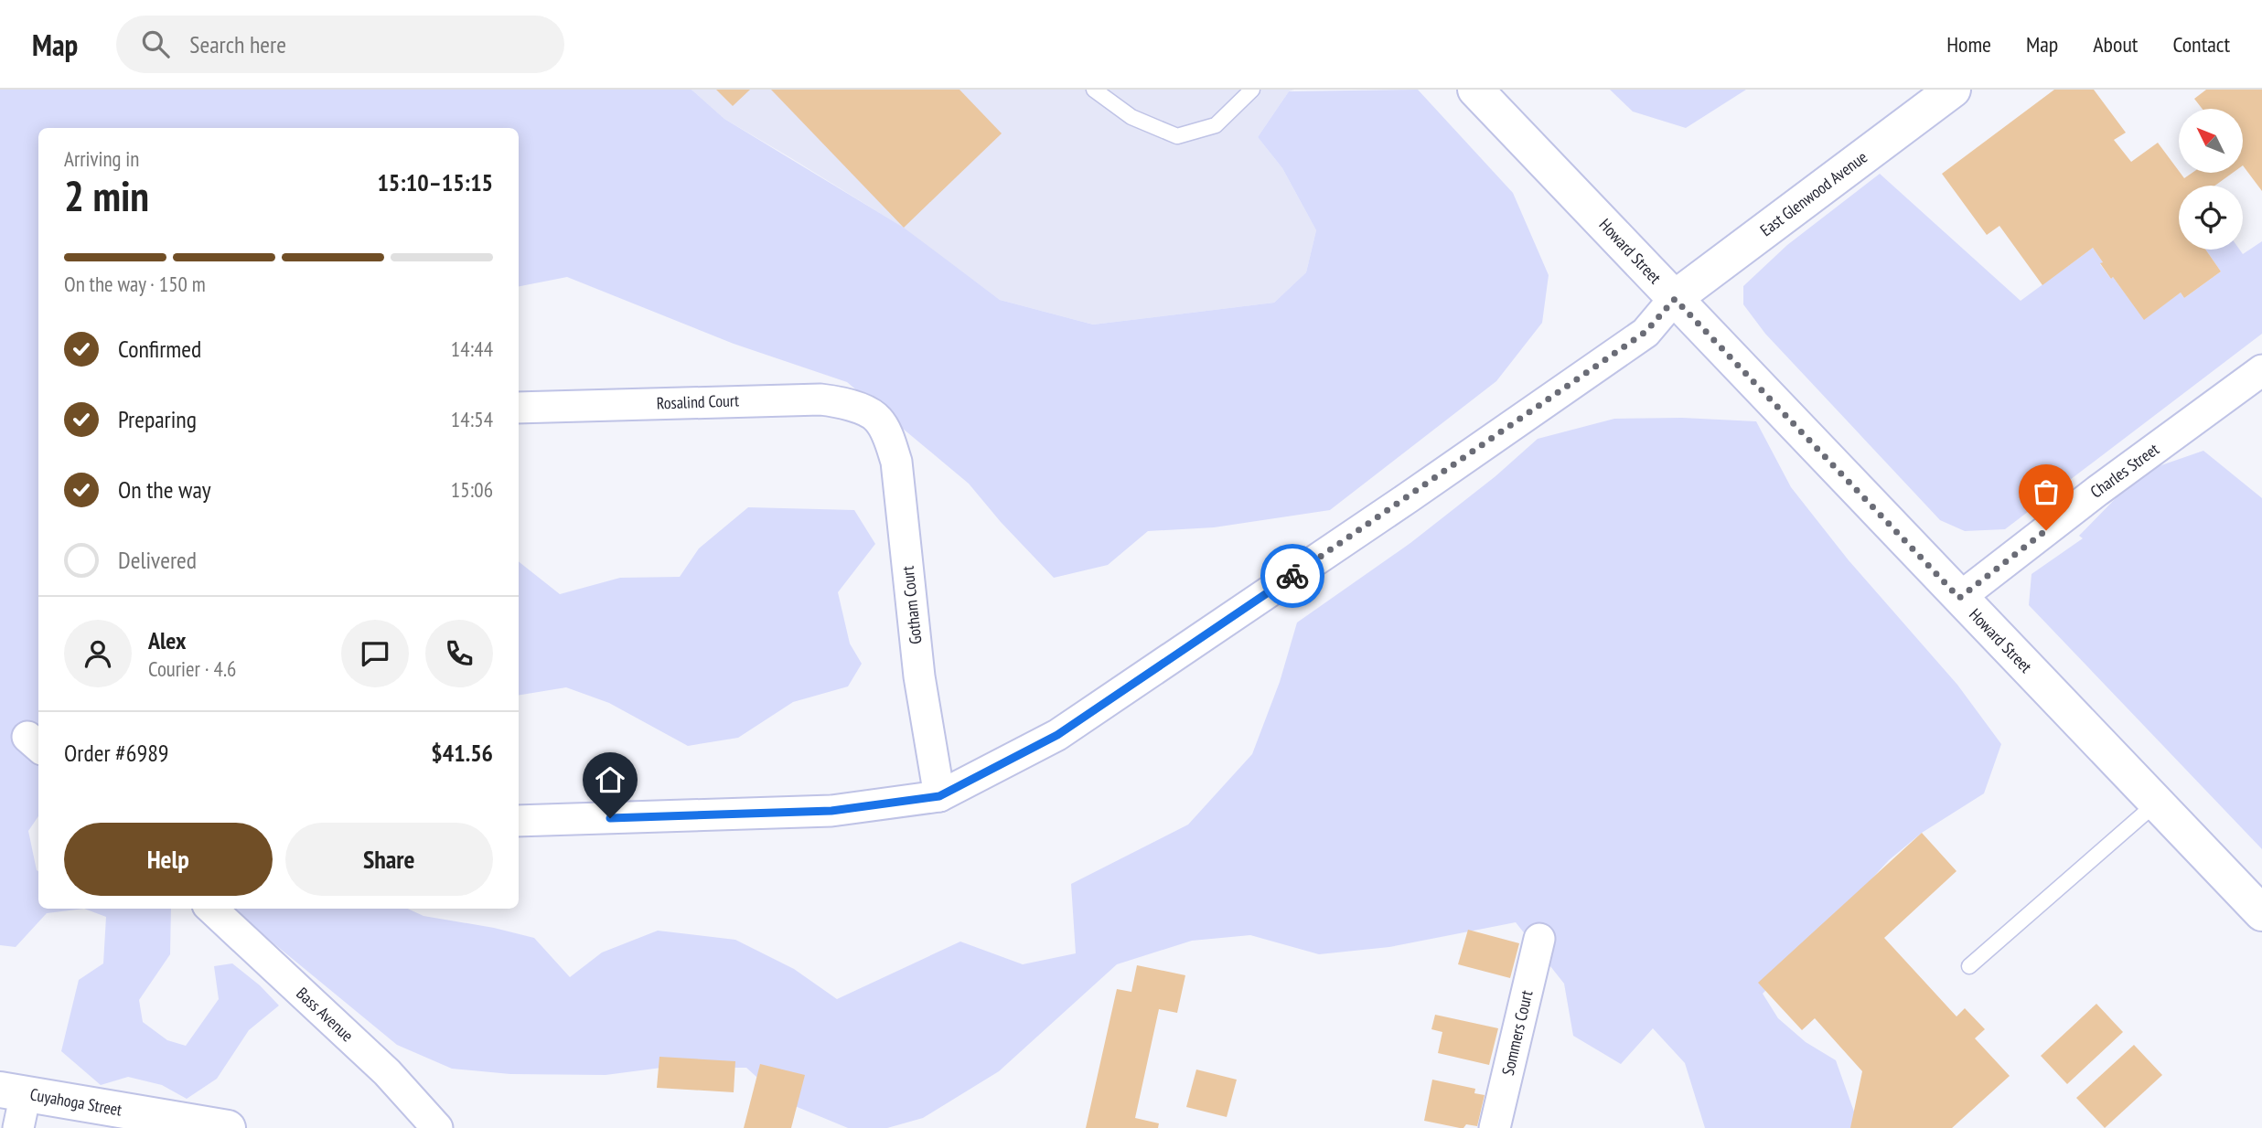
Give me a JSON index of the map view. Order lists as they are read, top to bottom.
{
  "streets": {
    "main road": ["East Glenwood Avenue", "Howard Street", "Cuyahoga Street"],
    "street": [
      "Rosalind Court",
      "Charles Street",
      "Gotham Court",
      "Bass Avenue",
      "Sommers Court"
    ]
  },
  "crossings": [
    ["East Glenwood Avenue", "Howard Street"],
    ["Howard Street", "Charles Street"],
    ["Rosalind Court", "Gotham Court"]
  ],
  "north": "top left",
  "page": {
    "header": "Map",
    "search": "Search here",
    "nav": [
      "Home",
      "Map",
      "About",
      "Contact"
    ],
    "heading": ["2 min", "Arriving in", "15:10–15:15"],
    "panel": [
      "Alex",
      "Courier · 4.6",
      "Order #6989",
      "$41.56"
    ],
    "bar": "On the way · 150 m",
    "list": [
      ["Confirmed", "14:44"],
      ["Preparing", "14:54"],
      ["On the way", "15:06"],
      "Delivered"
    ],
    "buttons": ["Help", "Share"]
  }
}
